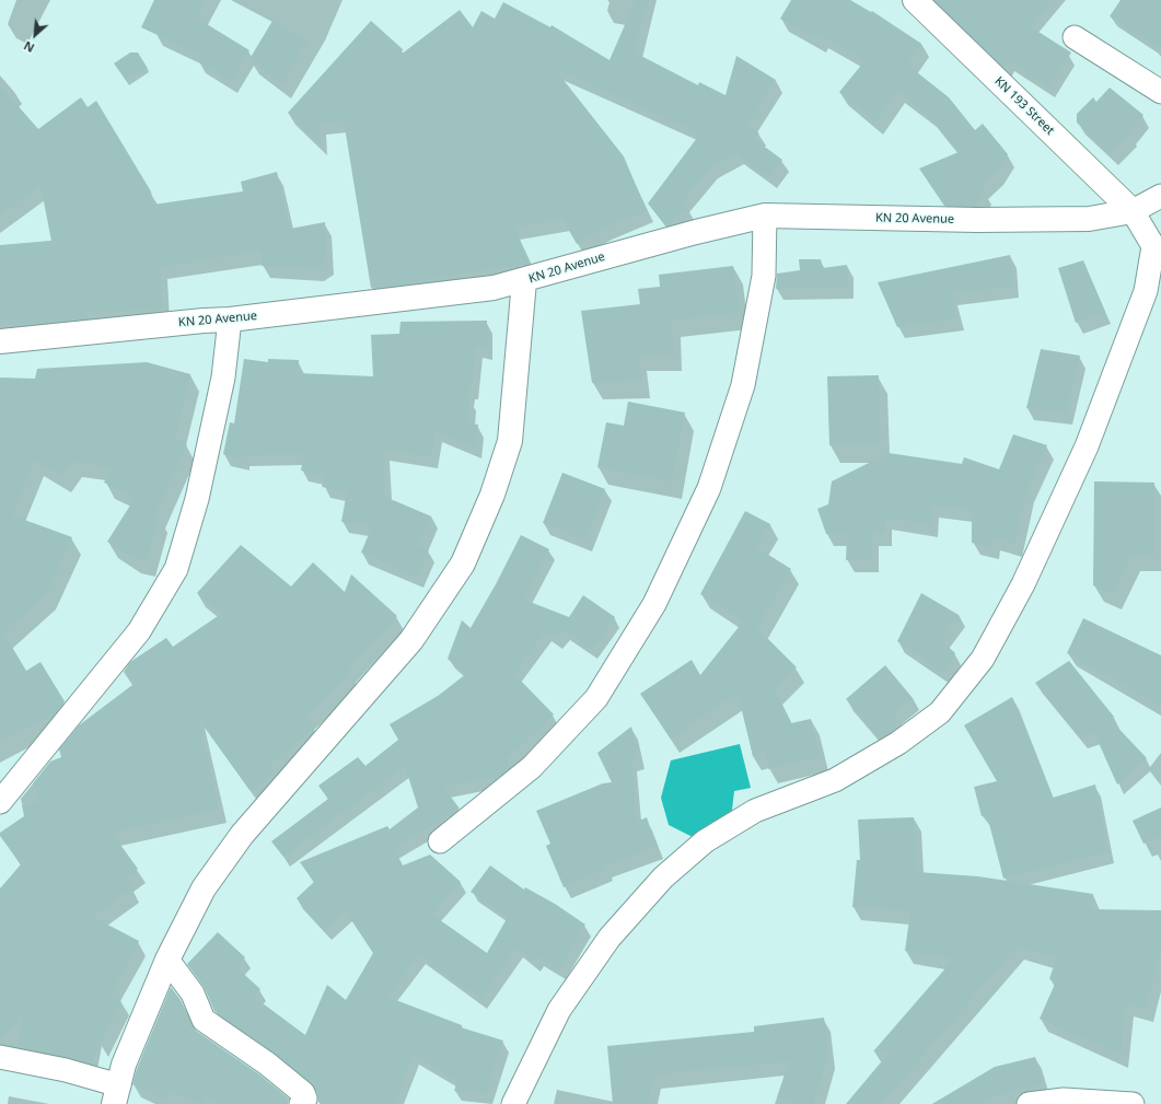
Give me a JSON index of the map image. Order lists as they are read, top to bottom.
{
  "streets": {
    "street": ["KN 193 Street", "KN 20 Avenue"]
  },
  "crossings": [
    ["KN 193 Street", "KN 20 Avenue"]
  ],
  "north": "bottom left"
}
